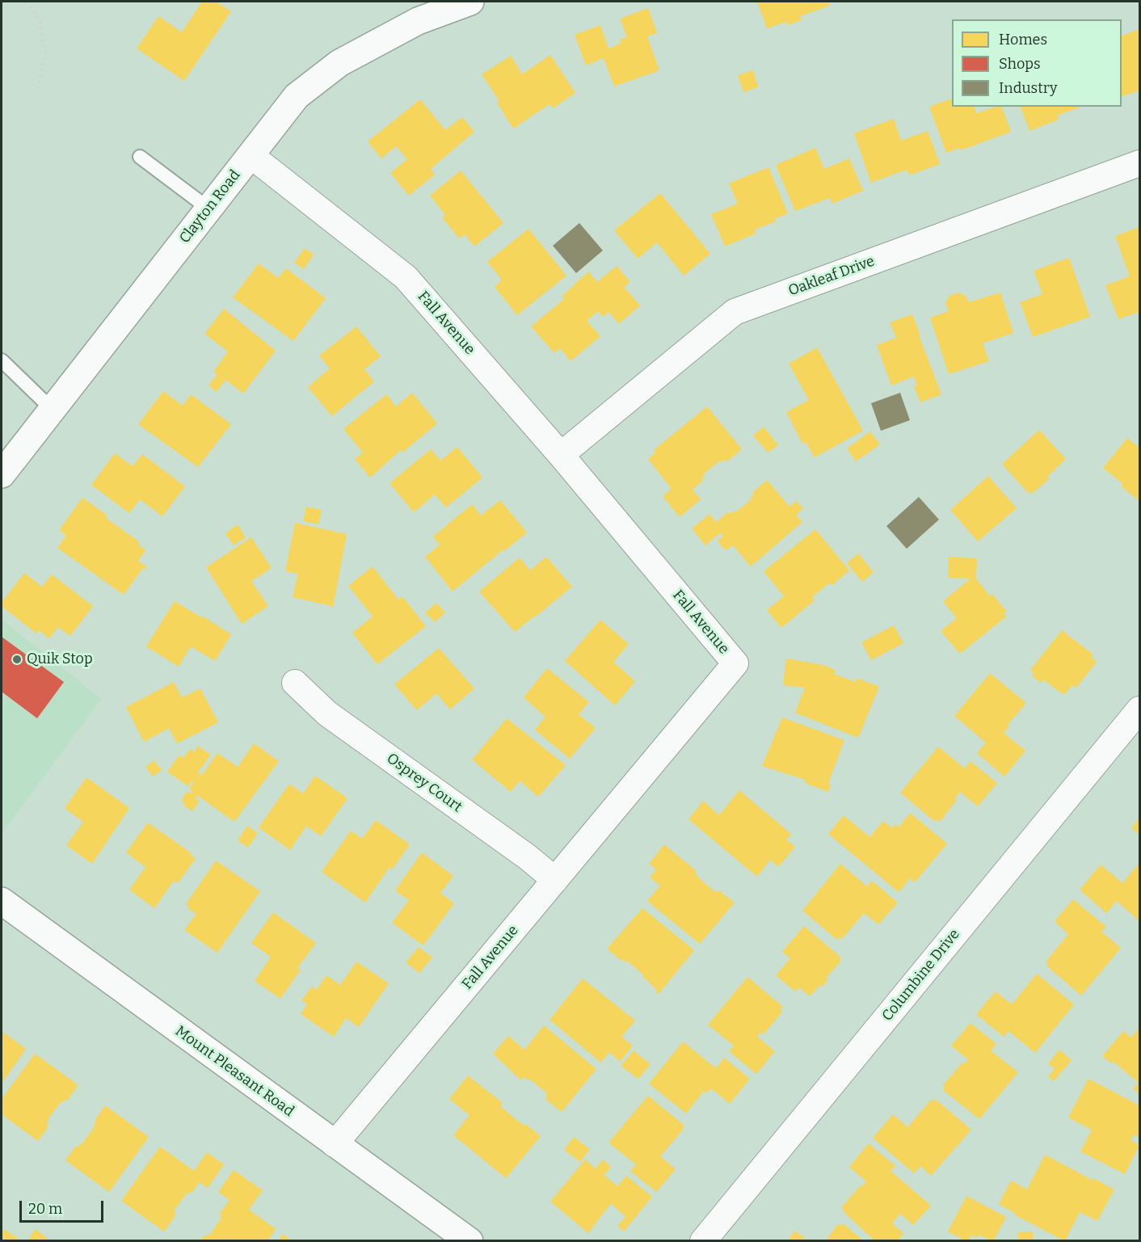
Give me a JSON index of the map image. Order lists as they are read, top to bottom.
{
  "streets": {
    "street": [
      "Clayton Road",
      "Oakleaf Drive",
      "Fall Avenue",
      "Osprey Court",
      "Columbine Drive",
      "Mount Pleasant Road"
    ]
  },
  "crossings": [
    ["Clayton Road", "Fall Avenue"],
    ["Oakleaf Drive", "Fall Avenue"],
    ["Fall Avenue", "Osprey Court"],
    ["Fall Avenue", "Mount Pleasant Road"]
  ],
  "places": ["Quik Stop"],
  "legend": ["Homes", "Shops", "Industry"],
  "scale_bar": "20 m"
}
